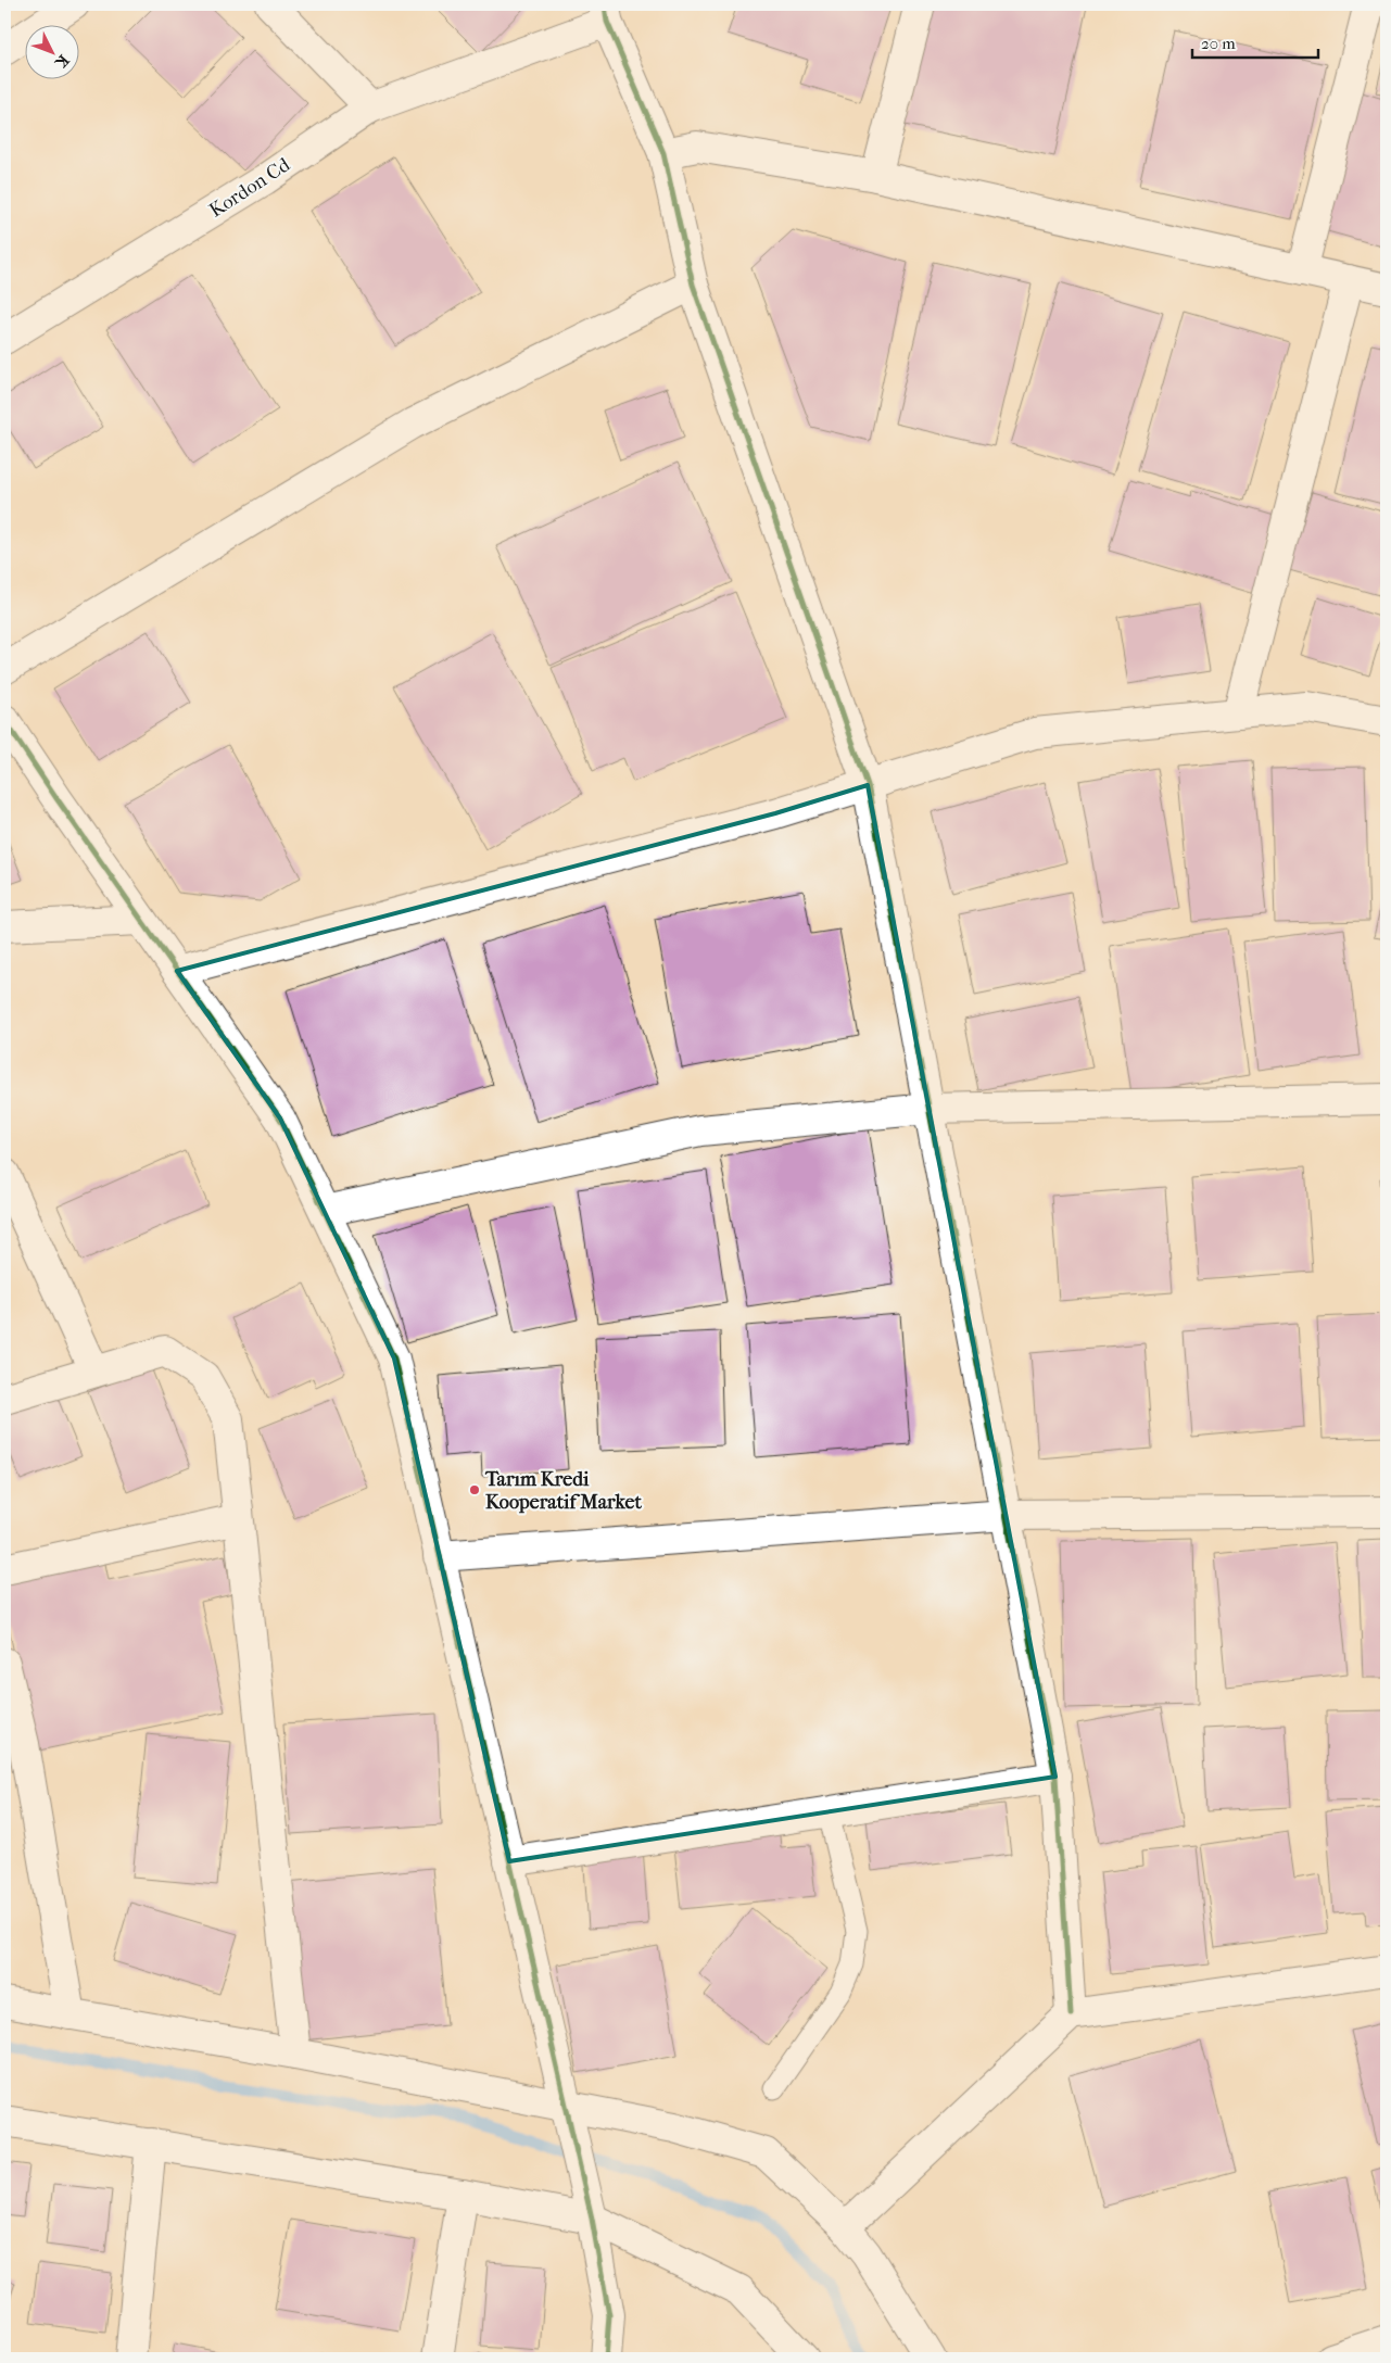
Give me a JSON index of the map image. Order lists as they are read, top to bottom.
{
  "streets": {
    "street": ["Kordon Cd"]
  },
  "places": ["Tarım Kredi Kooperatif Market"],
  "scale_bar": "20 m",
  "north": "bottom right"
}
